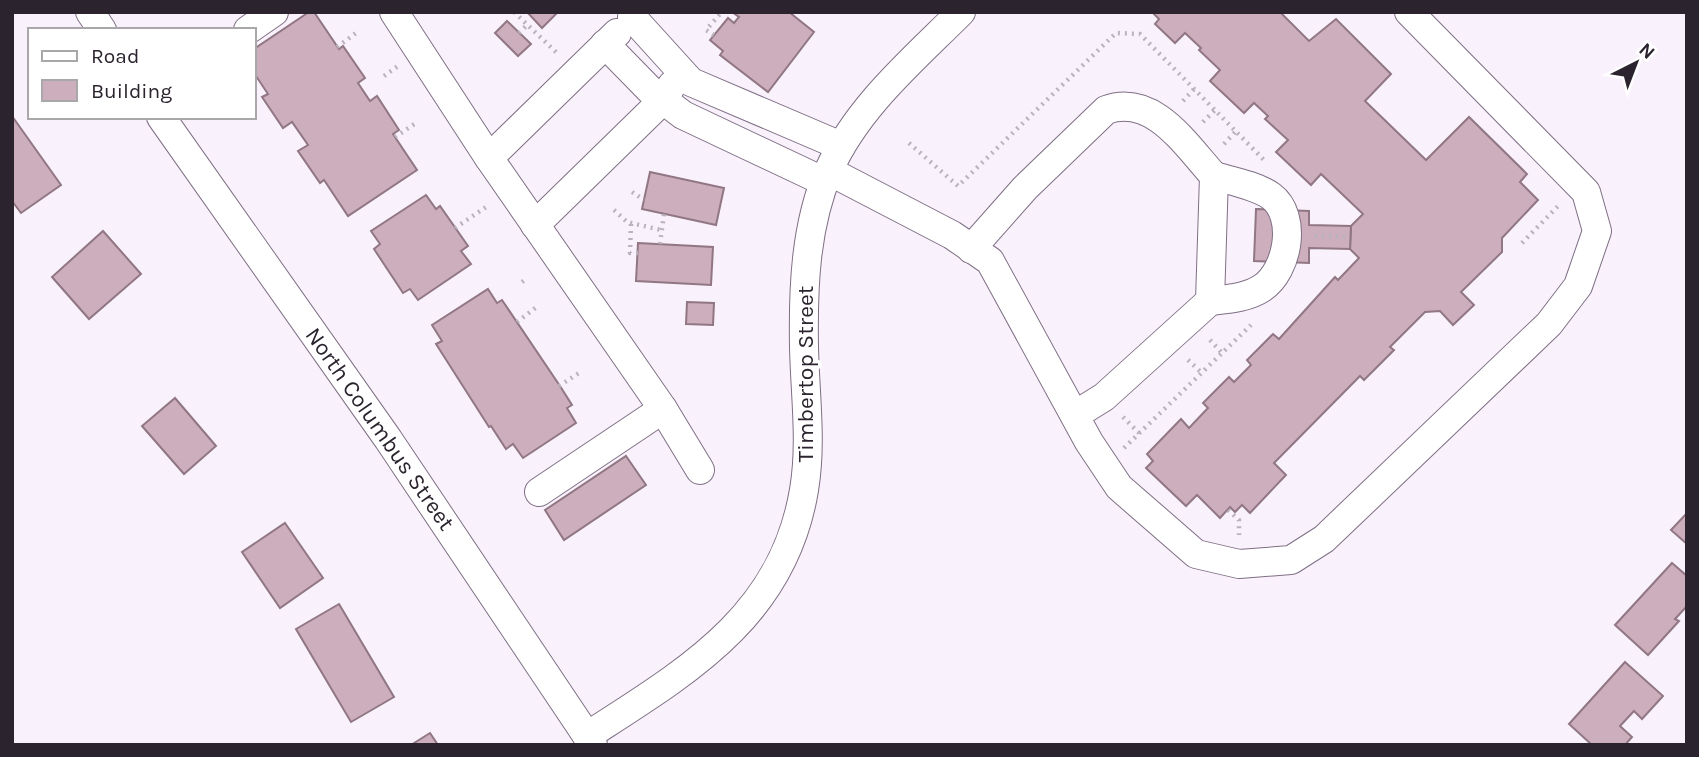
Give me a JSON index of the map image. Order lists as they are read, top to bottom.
{
  "streets": {
    "street": ["Timbertop Street", "North Columbus Street"]
  },
  "crossings": [
    ["Timbertop Street", "North Columbus Street"]
  ],
  "legend": ["Road", "Building"],
  "north": "top right"
}
